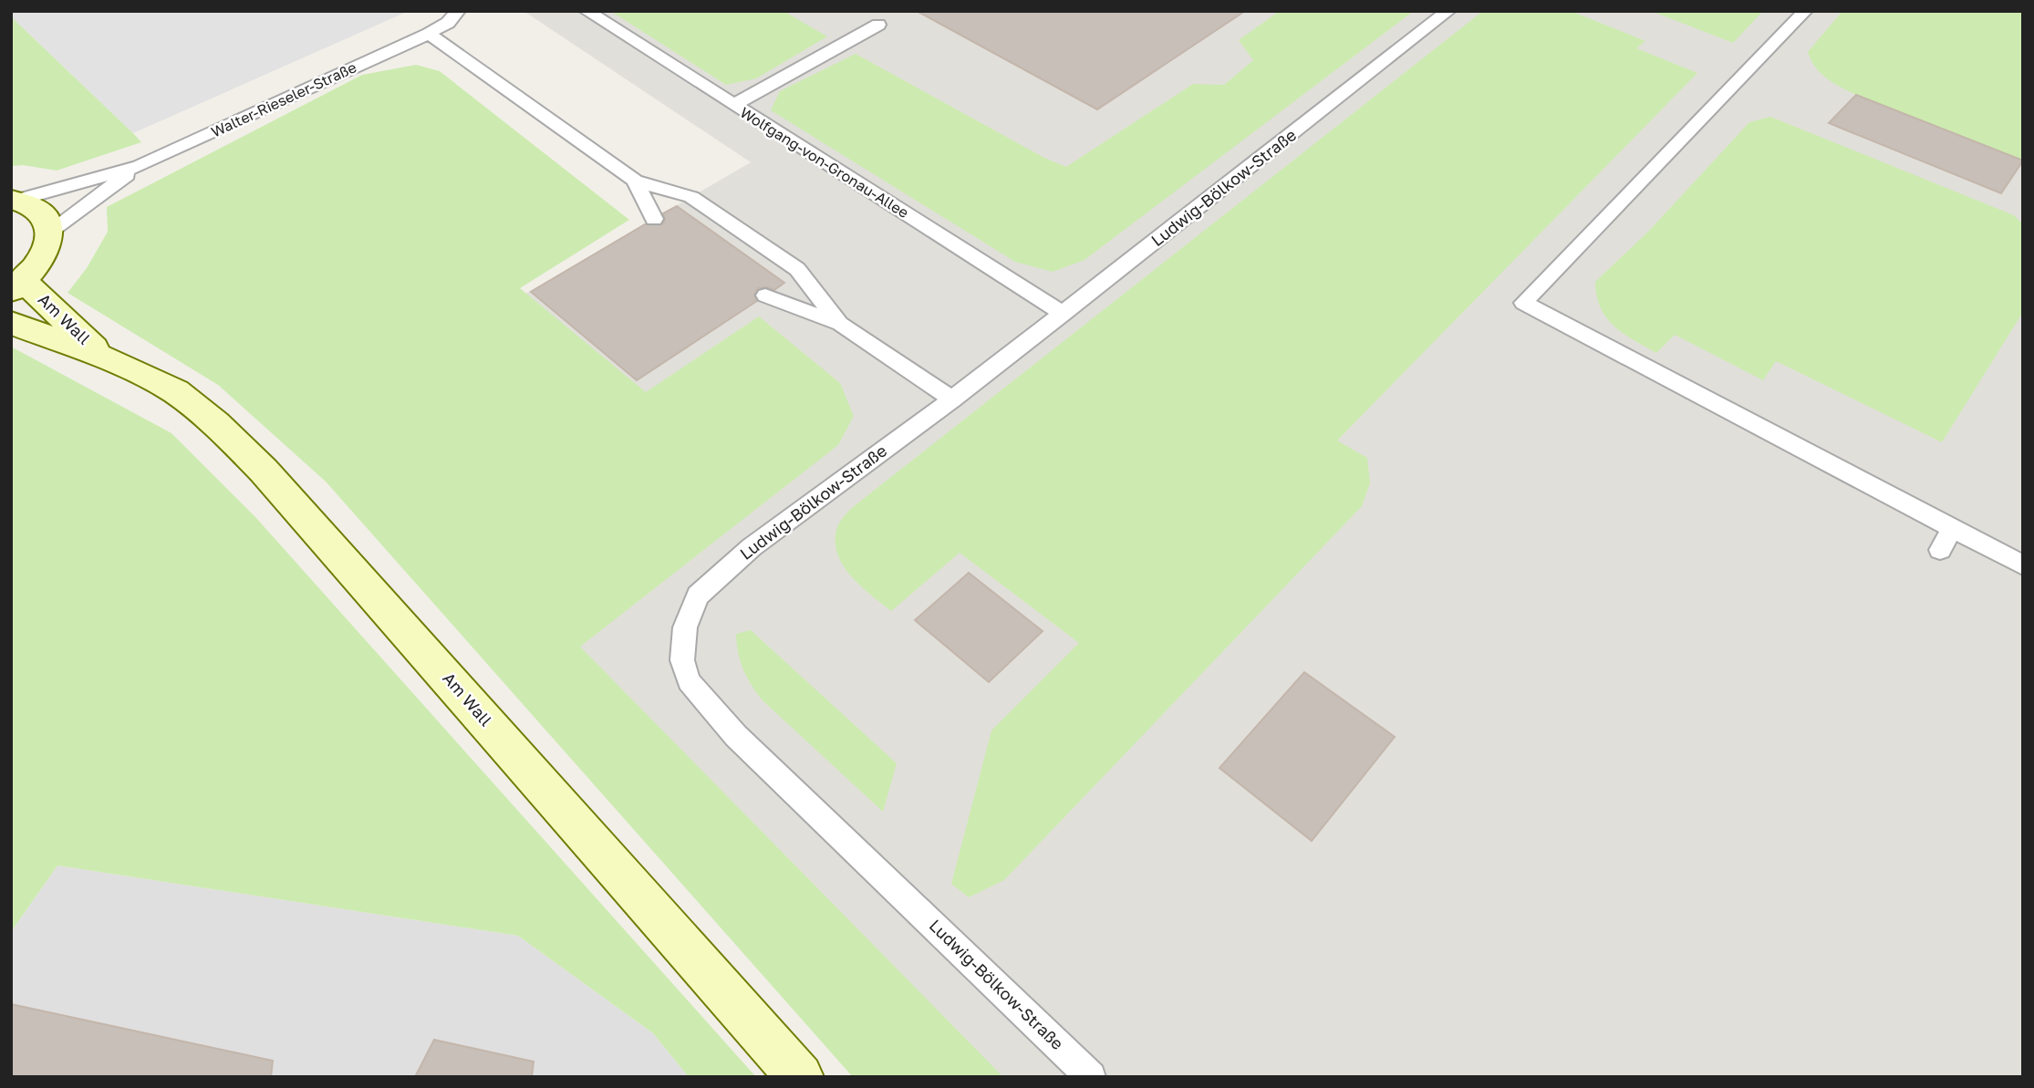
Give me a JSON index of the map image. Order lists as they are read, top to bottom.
{
  "streets": {
    "street": ["Am Wall"],
    "lane": ["Walter-Rieseler-Straße", "Wolfgang-von-Gronau-Allee", "Ludwig-Bölkow-Straße"]
  },
  "crossings": [
    ["Wolfgang-von-Gronau-Allee", "Ludwig-Bölkow-Straße"]
  ]
}
